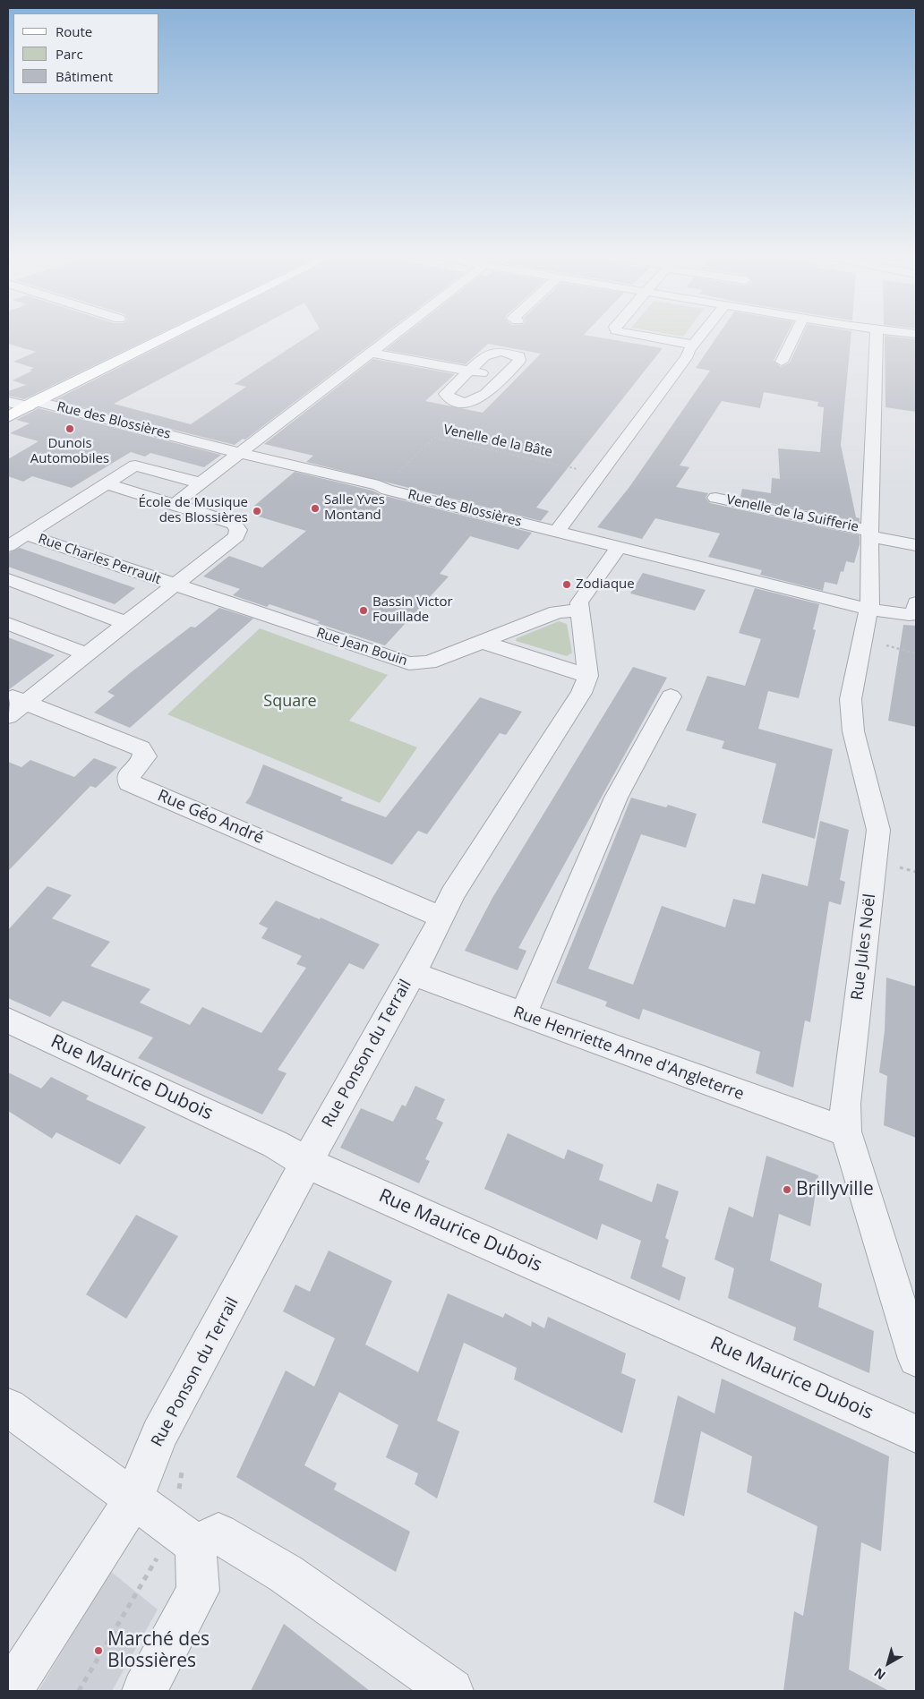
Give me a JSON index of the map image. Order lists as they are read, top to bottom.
{
  "streets": {
    "street": [
      "Rue des Blossières",
      "Venelle de la Suifferie",
      "Rue Charles Perrault",
      "Rue Jean Bouin",
      "Rue Géo André",
      "Rue Jules Noël",
      "Rue Ponson du Terrail",
      "Rue Henriette Anne d'Angleterre",
      "Rue Maurice Dubois"
    ],
    "path": ["Venelle de la Bâte"]
  },
  "crossings": [
    ["Rue des Blossières", "Venelle de la Bâte"],
    ["Rue des Blossières", "Rue Jules Noël"],
    ["Venelle de la Suifferie", "Rue Jules Noël"],
    ["Rue Charles Perrault", "Rue Jean Bouin"],
    ["Rue Charles Perrault", "Rue Géo André"],
    ["Rue Géo André", "Rue Ponson du Terrail"],
    ["Rue Jules Noël", "Rue Henriette Anne d'Angleterre"],
    ["Rue Ponson du Terrail", "Rue Henriette Anne d'Angleterre"],
    ["Rue Ponson du Terrail", "Rue Maurice Dubois"]
  ],
  "parks": ["Square"],
  "places": [
    "Dunois Automobiles",
    "Salle Yves Montand",
    "École de Musique des Blossières",
    "Zodiaque",
    "Bassin Victor Fouillade",
    "Brillyville",
    "Marché des Blossières"
  ],
  "legend": ["Route", "Parc", "Bâtiment"],
  "north": "bottom left"
}
